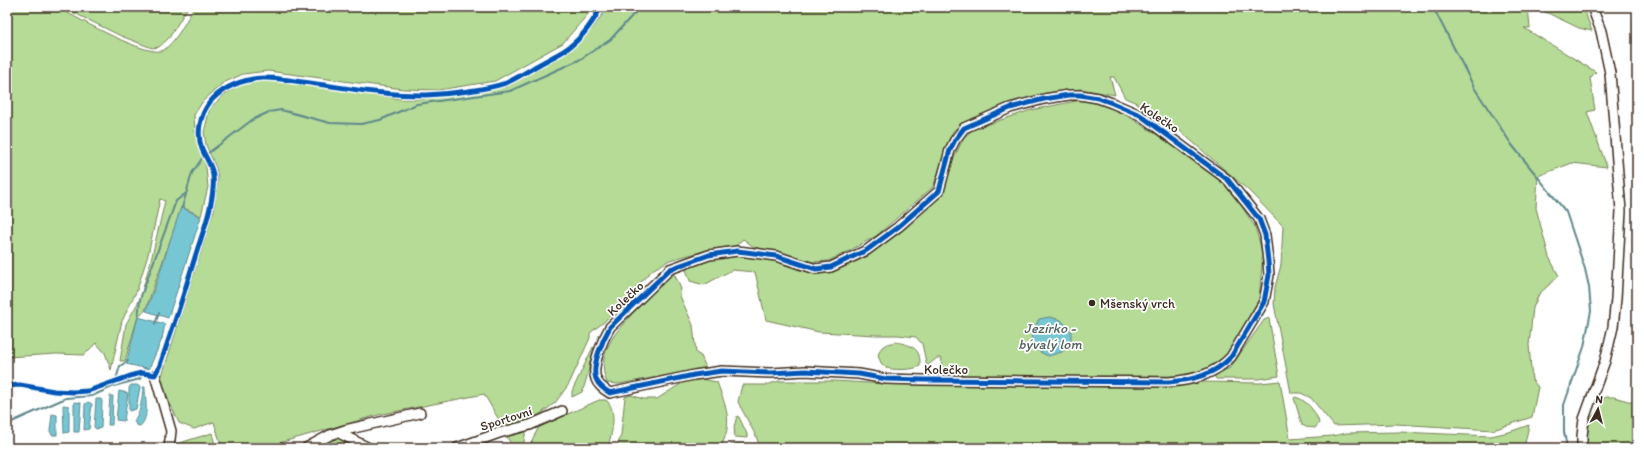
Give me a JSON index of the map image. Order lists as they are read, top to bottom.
{
  "streets": {
    "street": ["Kolečko", "Sportovní"]
  },
  "water": ["Jezírko - bývalý lom"],
  "places": ["Mšenský vrch"],
  "north": "top"
}
